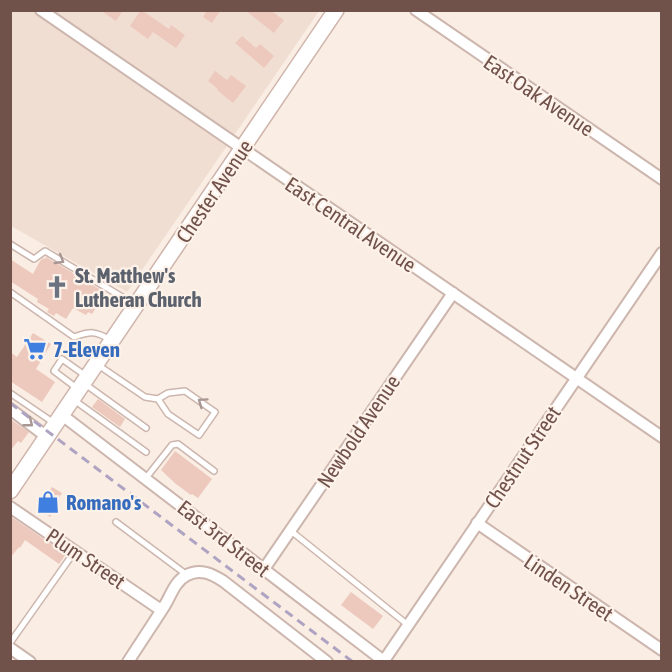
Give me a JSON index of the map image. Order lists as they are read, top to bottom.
{
  "streets": {
    "main road": ["Chester Avenue"],
    "street": [
      "East Oak Avenue",
      "East Central Avenue",
      "Newbold Avenue",
      "Chestnut Street",
      "East 3rd Street",
      "Plum Street",
      "Linden Street"
    ]
  },
  "crossings": [
    ["Chester Avenue", "East Central Avenue"],
    ["Chester Avenue", "East 3rd Street"],
    ["East Central Avenue", "Newbold Avenue"],
    ["East Central Avenue", "Chestnut Street"],
    ["Newbold Avenue", "East 3rd Street"],
    ["Chestnut Street", "East 3rd Street"],
    ["Chestnut Street", "Linden Street"]
  ],
  "places": {
    "church": ["St. Matthew's Lutheran Church"],
    "supermarket": ["7-Eleven"],
    "shop": ["Romano's"]
  }
}
